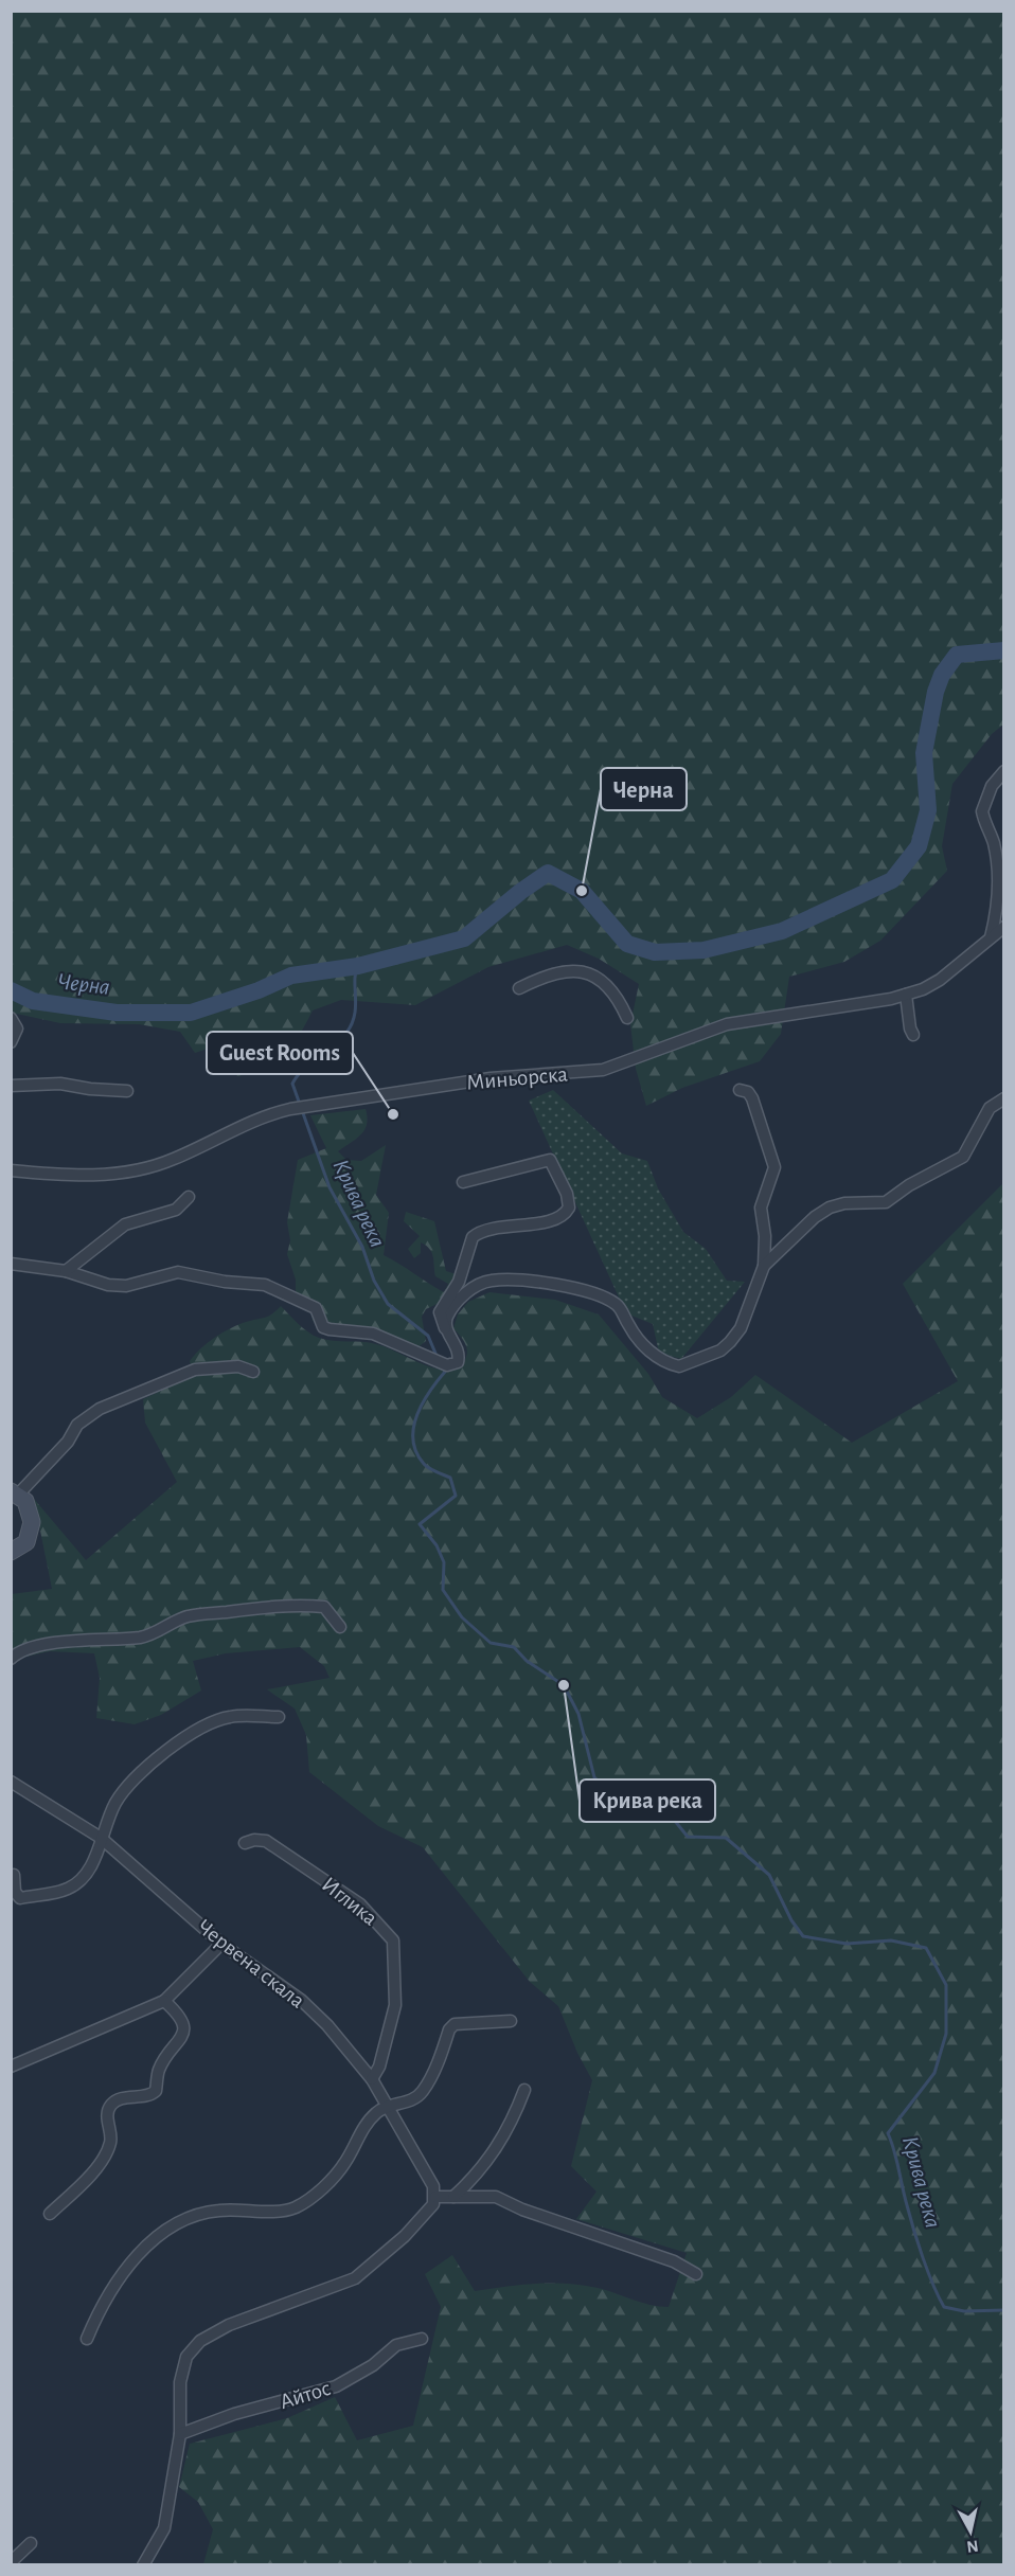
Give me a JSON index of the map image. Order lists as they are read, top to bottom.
{
  "streets": {
    "street": [
      "Миньорска",
      "Иглика",
      "Червена скала",
      "Айтос"
    ]
  },
  "crossings": [
    ["Иглика", "Червена скала"]
  ],
  "water": ["Черна", "Крива река"],
  "places": ["Черна", "Guest Rooms", "Крива река"],
  "north": "bottom"
}
